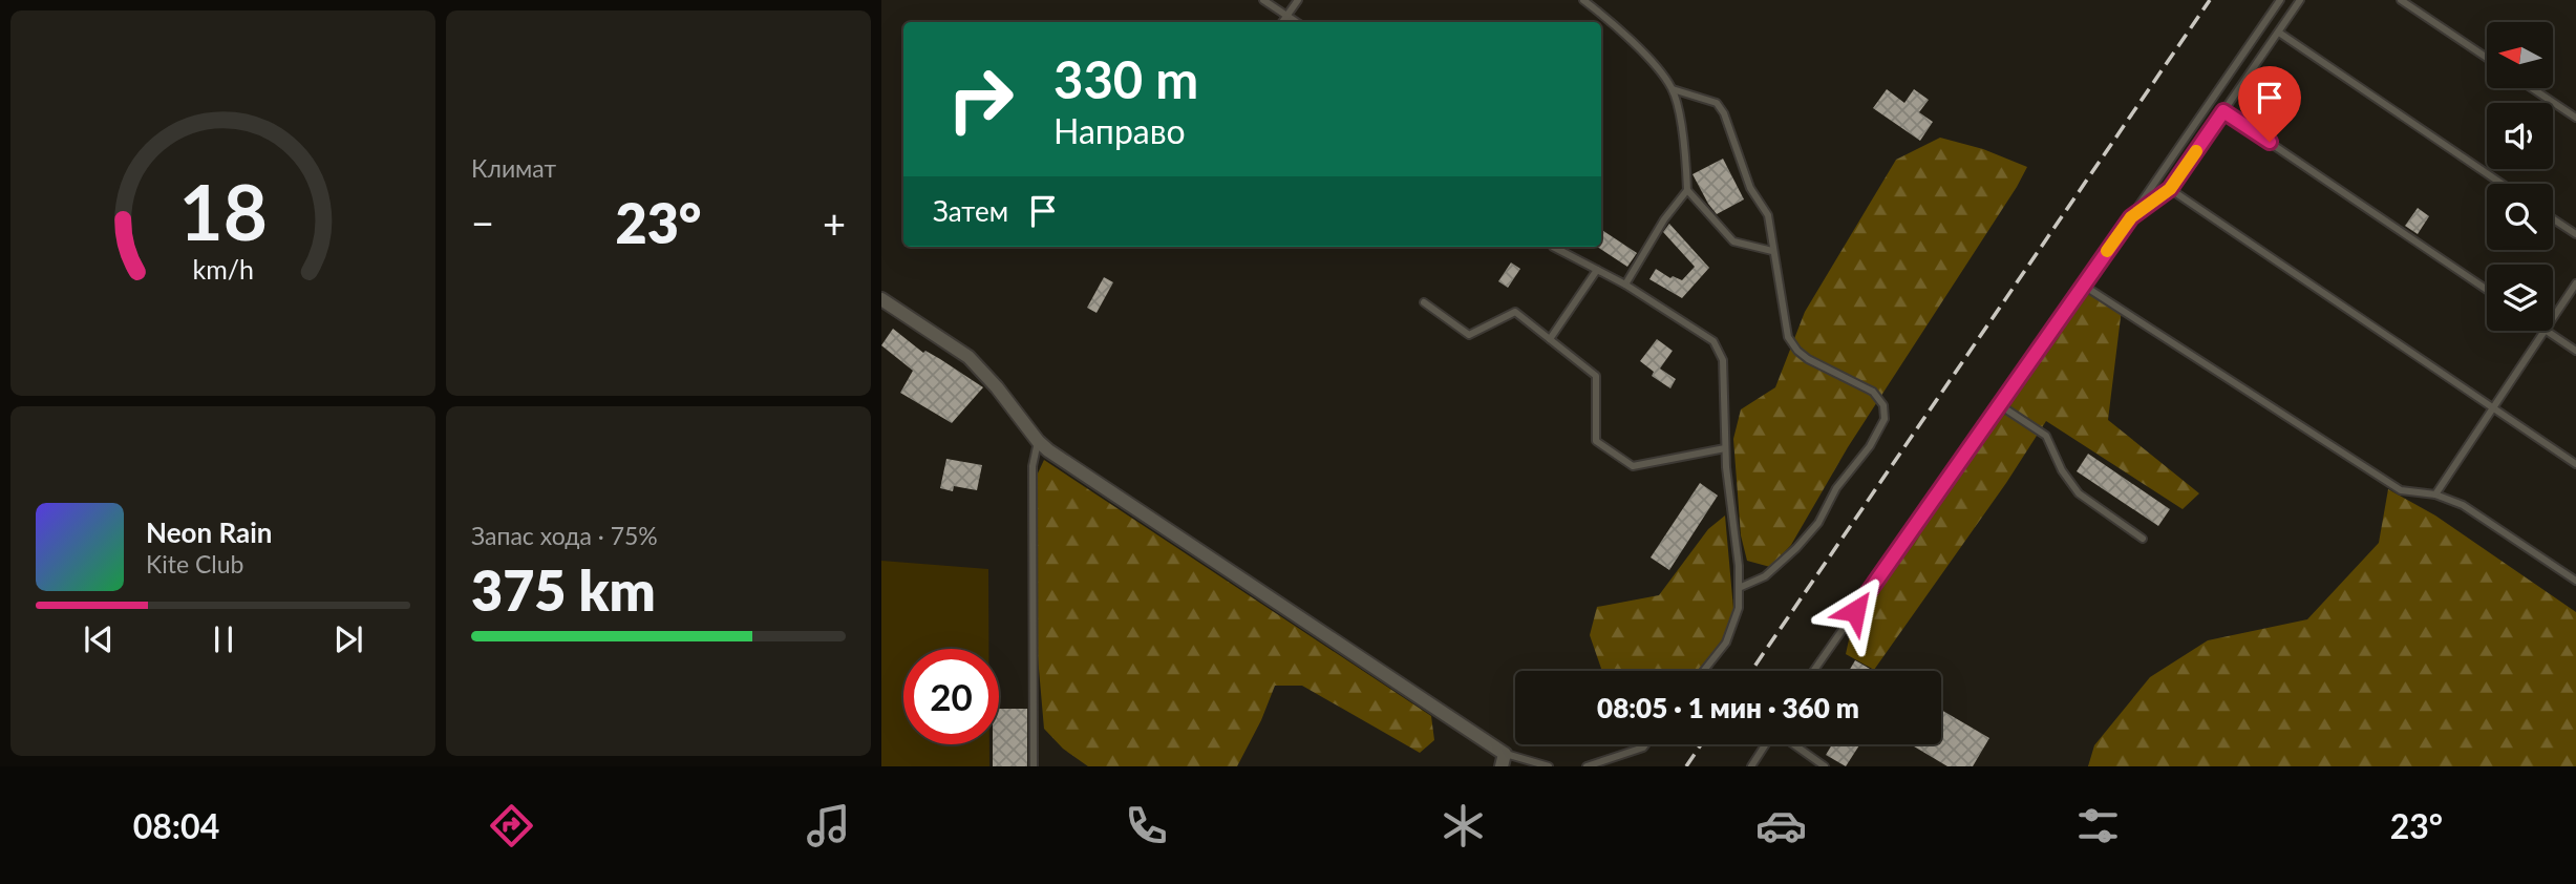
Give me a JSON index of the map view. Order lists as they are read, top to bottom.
{
  "north": "left",
  "page": {
    "tile": [
      "Климат",
      ["Запас хода · 75%", "375 km"]
    ],
    "turn": ["330 m", "Направо"],
    "then": "Затем",
    "heat": ["−", "23°", "+"],
    "song": ["Neon Rain", "Kite Club"],
    "limit": "20",
    "trip": "08:05 · 1 мин · 360 m",
    "tabs": ["08:04", "23°"],
    "gauge": ["18", "km/h"]
  }
}
